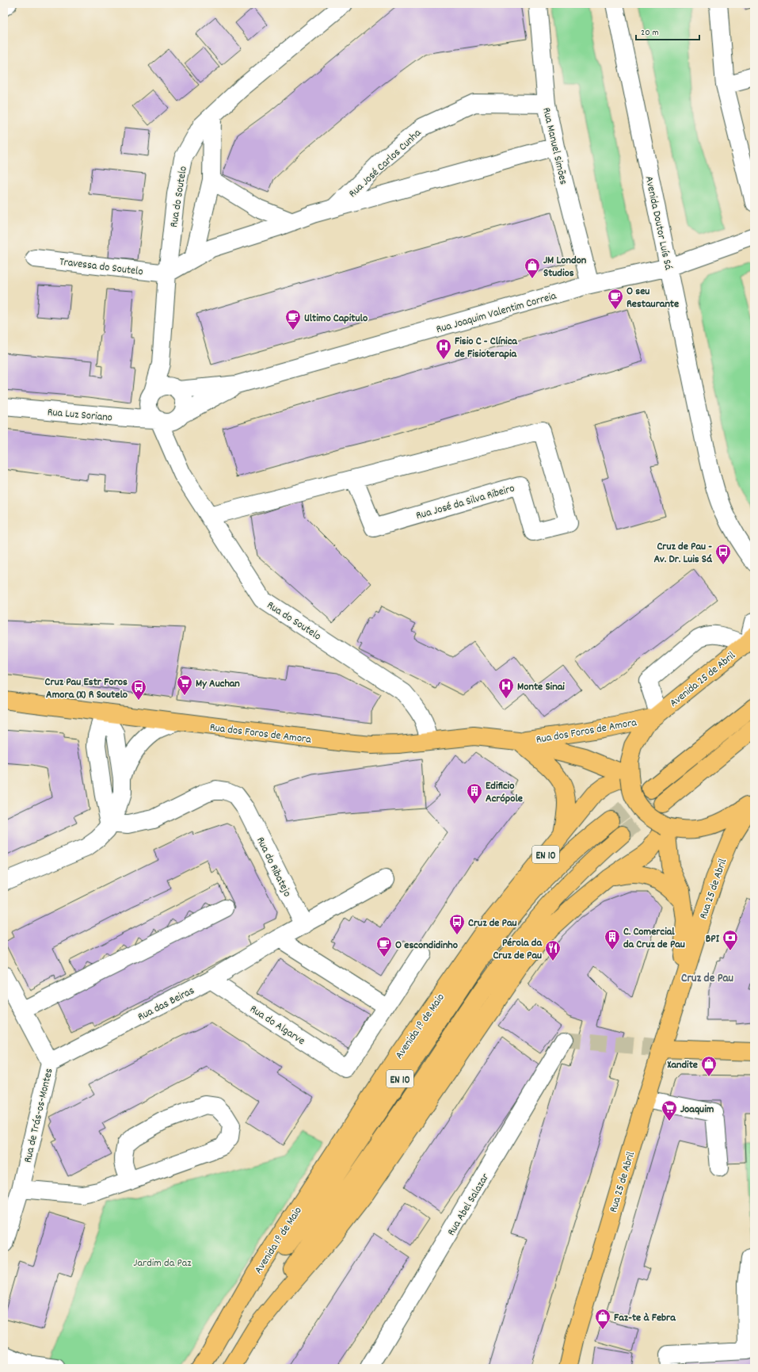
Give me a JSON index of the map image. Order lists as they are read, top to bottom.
{
  "streets": {
    "main road": [
      "Avenida 25 de Abril",
      "Rua dos Foros de Amora",
      "EN 10",
      "Rua 25 de Abril",
      "Avenida 1º de Maio"
    ],
    "street": [
      "Rua Manuel Simões",
      "Rua José Carlos Cunha",
      "Rua do Soutelo",
      "Avenida Doutor Luís Sá",
      "Travessa do Soutelo",
      "Rua Joaquim Valentim Correia",
      "Rua Luz Soriano",
      "Rua José da Silva Ribeiro",
      "Rua do Ribatejo",
      "Rua das Beiras",
      "Rua do Algarve",
      "Rua de Trás-os-Montes",
      "Rua Abel Salazar"
    ]
  },
  "crossings": [
    ["Rua Manuel Simões", "Rua José Carlos Cunha"],
    ["Rua Manuel Simões", "Rua Joaquim Valentim Correia"],
    ["Rua José Carlos Cunha", "Rua do Soutelo"],
    ["Rua José Carlos Cunha", "Travessa do Soutelo"],
    ["Rua do Soutelo", "Travessa do Soutelo"],
    ["Rua do Soutelo", "Rua Luz Soriano"],
    ["Rua do Soutelo", "Rua José da Silva Ribeiro"],
    ["Rua do Soutelo", "Rua dos Foros de Amora"],
    ["Avenida Doutor Luís Sá", "Rua Joaquim Valentim Correia"],
    ["Avenida 25 de Abril", "Rua dos Foros de Amora"],
    ["Avenida 25 de Abril", "EN 10"],
    ["Avenida 25 de Abril", "Rua 25 de Abril"],
    ["Avenida 25 de Abril", "Avenida 1º de Maio"],
    ["Rua dos Foros de Amora", "Avenida 1º de Maio"],
    ["EN 10", "Rua 25 de Abril"],
    ["EN 10", "Avenida 1º de Maio"],
    ["Rua do Ribatejo", "Rua das Beiras"],
    ["Rua das Beiras", "Rua do Algarve"],
    ["Rua das Beiras", "Rua de Trás-os-Montes"]
  ],
  "districts": ["Cruz de Pau"],
  "parks": ["Jardim da Paz"],
  "places": {
    "shop": ["JM London Studios", "Xandite", "Faz-te à Febra"],
    "cafe": ["O seu Restaurante", "Ultimo Capitulo", "O escondidinho"],
    "hospital": ["Fisio C - Clínica de Fisioterapia", "Monte Sinai"],
    "bus stop": ["Cruz de Pau - Av. Dr. Luis Sá", "Cruz Pau Estr Foros Amora (X) R Soutelo", "Cruz de Pau"],
    "supermarket": ["My Auchan", "Joaquim"],
    "building": ["Edificio Acrópole", "C. Comercial da Cruz de Pau"],
    "bank": ["BPI"],
    "restaurant": ["Pérola da Cruz de Pau"]
  },
  "scale_bar": "20 m"
}
